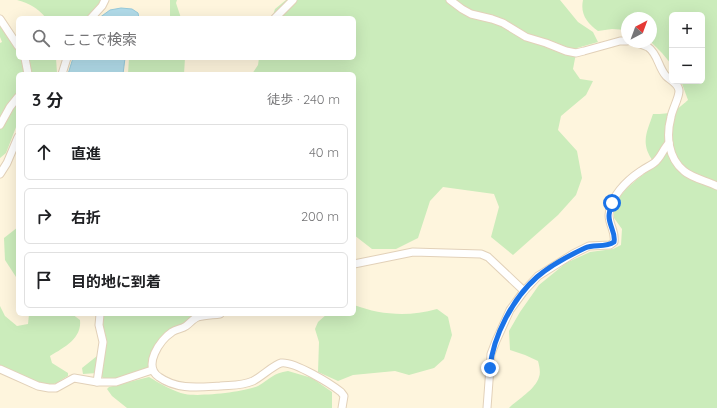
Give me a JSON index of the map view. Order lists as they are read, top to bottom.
{
  "north": "top right",
  "page": {
    "map_buttons": ["+", "−"],
    "search": "ここで検索",
    "heading": ["3 分", "徒歩 · 240 m"],
    "list": [
      ["直進", "40 m"],
      ["右折", "200 m"],
      "目的地に到着"
    ]
  }
}
